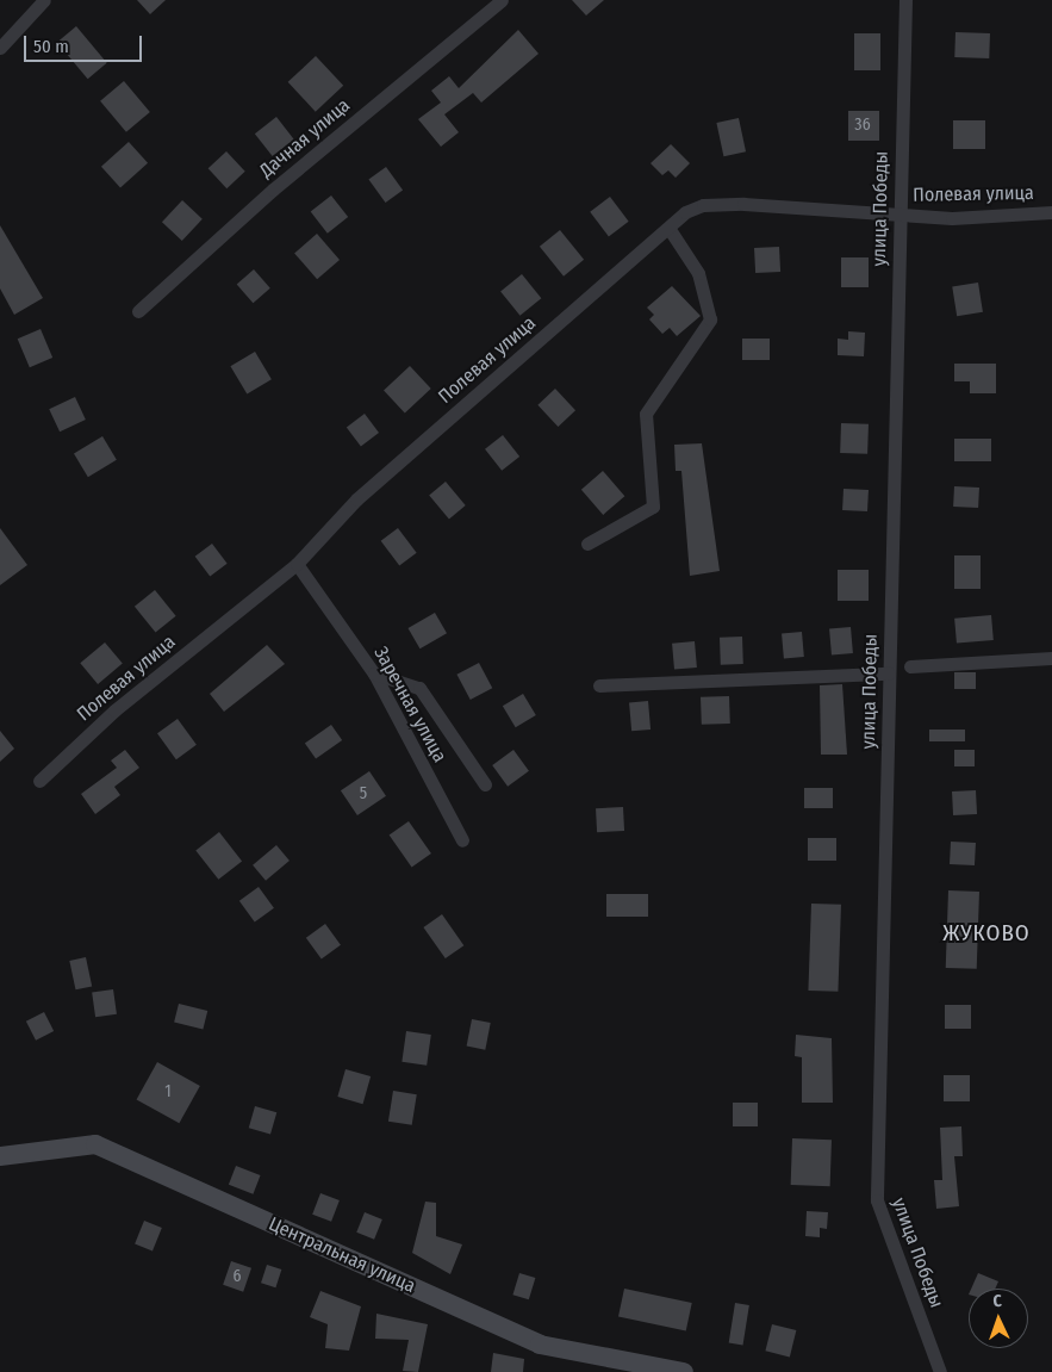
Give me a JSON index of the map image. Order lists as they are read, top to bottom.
{
  "streets": {
    "street": [
      "Дачная улица",
      "Полевая улица",
      "улица Победы",
      "Заречная улица",
      "Центральная улица"
    ]
  },
  "crossings": [
    ["Полевая улица", "улица Победы"],
    ["Полевая улица", "Заречная улица"]
  ],
  "districts": ["ЖУКОВО"],
  "house_numbers": [
    "36",
    "5",
    "1",
    "6"
  ],
  "scale_bar": "50 m",
  "north": "top"
}
